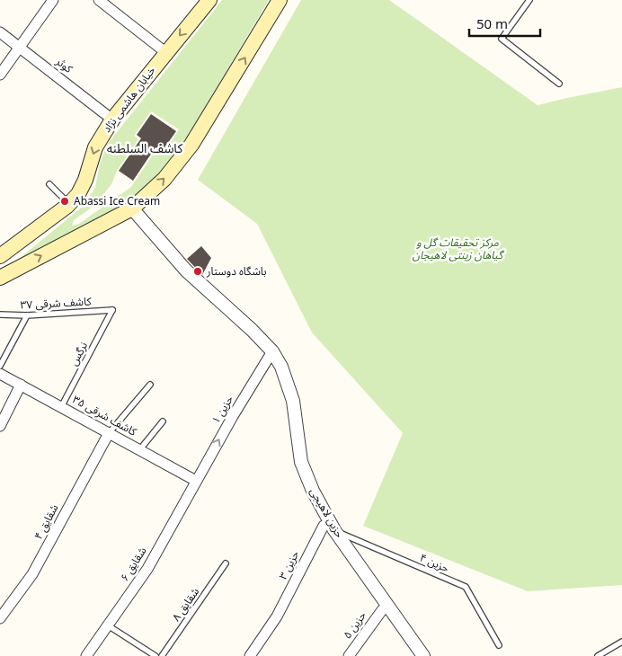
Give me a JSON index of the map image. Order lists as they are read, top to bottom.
{
  "streets": {
    "main road": ["خیابان هاشمی نژاد"],
    "street": [
      "کوثر",
      "حزین ۱",
      "کاشف شرقی ۳۵",
      "حزین لاهیجی",
      "شقایق ۴",
      "شقایق ۶",
      "حزین ۳",
      "حزین ۵"
    ],
    "lane": [
      "کاشف شرقی ۳۷",
      "نرگس",
      "حزین ۴",
      "شقایق ۸"
    ]
  },
  "crossings": [
    ["کوثر", "خیابان هاشمی نژاد"],
    ["کاشف شرقی ۳۷", "نرگس"],
    ["نرگس", "کاشف شرقی ۳۵"],
    ["حزین ۱", "کاشف شرقی ۳۵"],
    ["حزین ۱", "حزین لاهیجی"],
    ["حزین ۱", "شقایق ۶"],
    ["کاشف شرقی ۳۵", "شقایق ۴"],
    ["کاشف شرقی ۳۵", "شقایق ۶"],
    ["حزین لاهیجی", "حزین ۴"],
    ["حزین لاهیجی", "حزین ۳"],
    ["حزین لاهیجی", "حزین ۵"],
    ["حزین ۴", "حزین ۳"]
  ],
  "one_way": ["حزین ۱"],
  "districts": ["کاشف السلطنه"],
  "parks": ["مرکز تحقیقات گل و گیاهان زینتی لاهیجان"],
  "places": ["Abassi Ice Cream", "باشگاه دوستار"],
  "scale_bar": "50 m"
}
